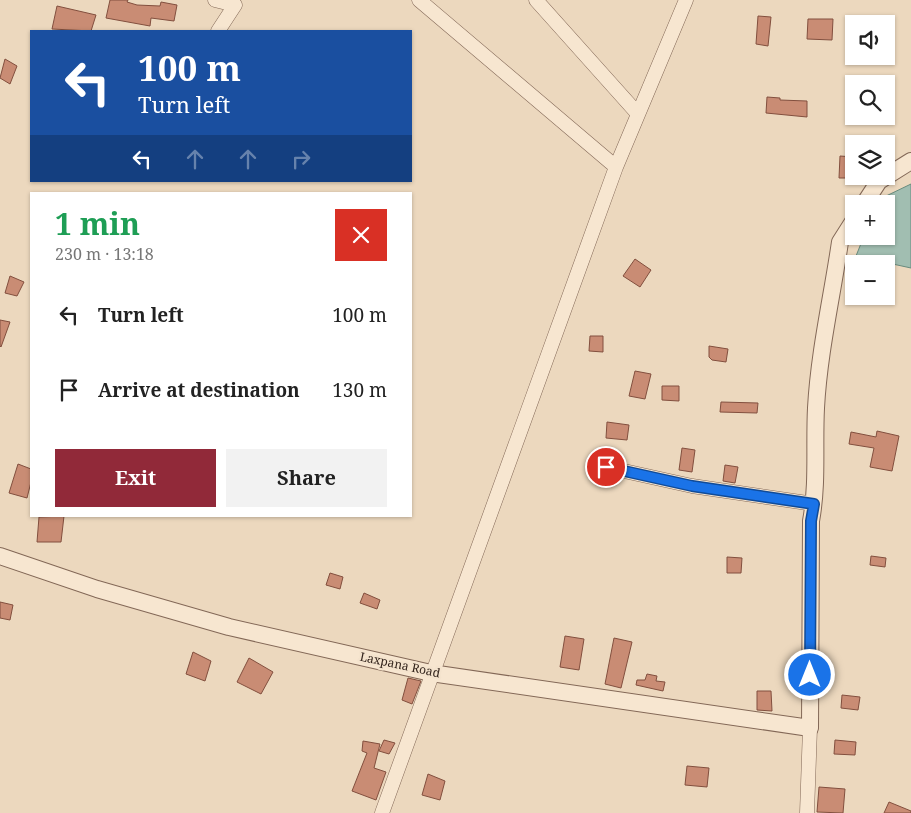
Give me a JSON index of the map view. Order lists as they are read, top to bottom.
{
  "streets": {
    "street": ["Laxpana Road"]
  },
  "page": {
    "map_buttons": ["+", "−"],
    "turn": ["100 m", "Turn left"],
    "heading": ["1 min", "230 m · 13:18"],
    "list": [
      {
        "name": "Turn left",
        "value": "100 m"
      },
      {
        "name": "Arrive at destination",
        "value": "130 m"
      }
    ],
    "buttons": ["Exit", "Share"]
  }
}
